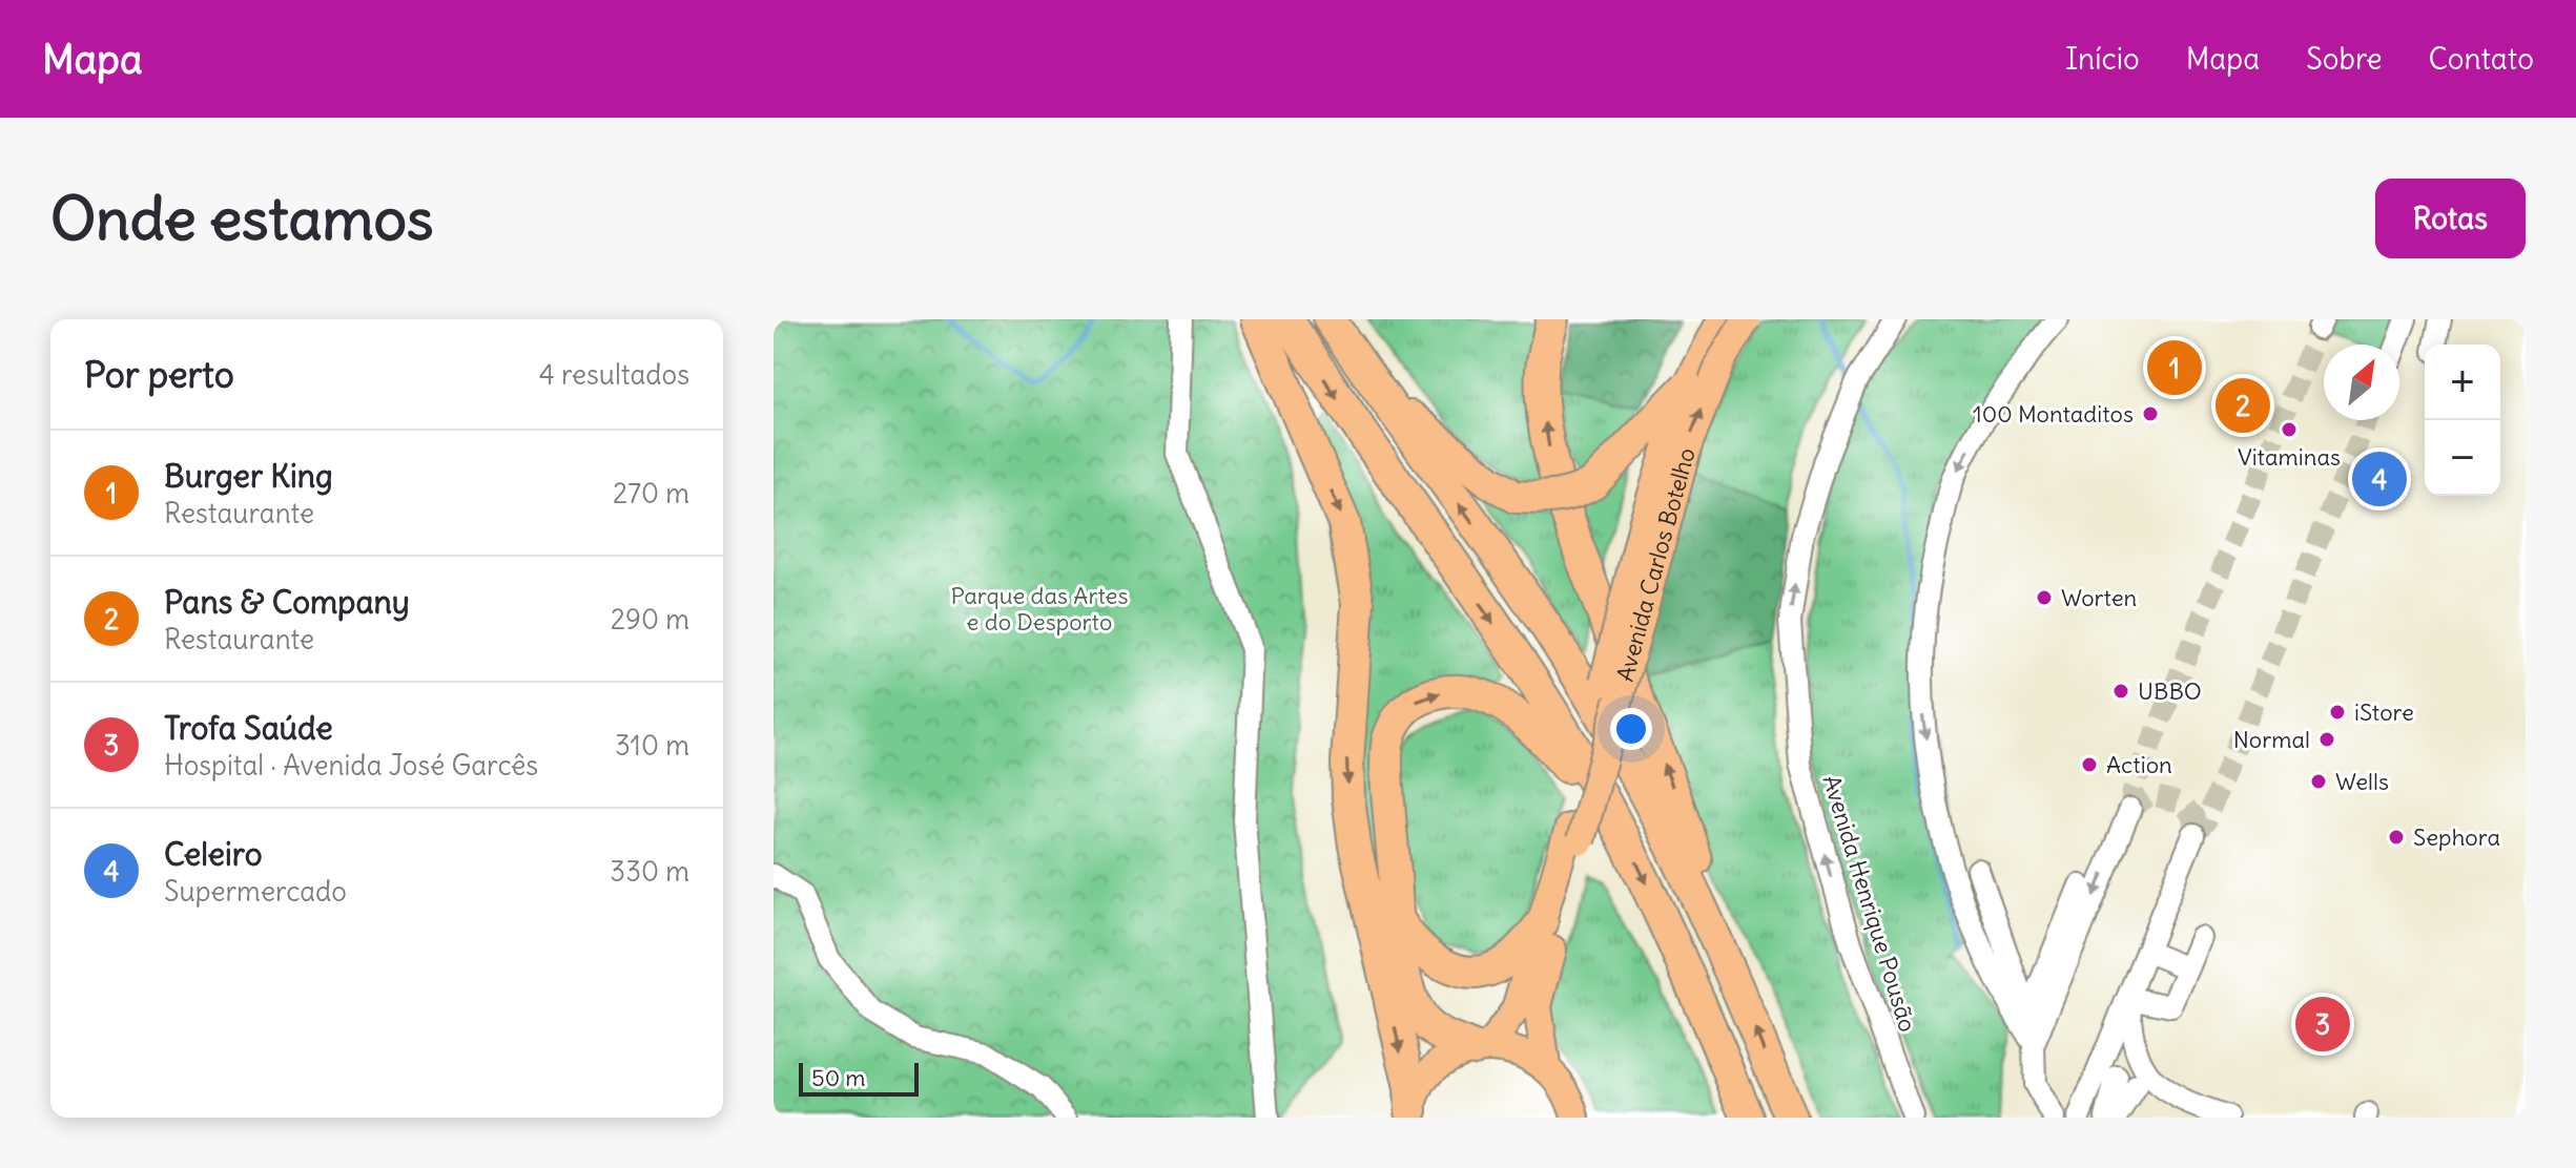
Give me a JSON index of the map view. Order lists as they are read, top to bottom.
{
  "streets": {
    "main road": ["Avenida Carlos Botelho"],
    "street": ["Avenida Henrique Pousão"]
  },
  "parks": ["Parque das Artes e do Desporto"],
  "places": [
    "100 Montaditos",
    "Vitaminas",
    "Worten",
    "UBBO",
    "iStore",
    "Normal",
    "Action",
    "Wells",
    "Sephora"
  ],
  "scale_bar": "50 m",
  "north": "top right",
  "page": {
    "header": "Mapa",
    "nav": [
      "Início",
      "Mapa",
      "Sobre",
      "Contato"
    ],
    "buttons": "Rotas",
    "title": "Onde estamos",
    "heading": ["Por perto", "4 resultados"],
    "pins": [
      "1",
      "2",
      "4",
      "3"
    ],
    "map_buttons": ["+", "−"],
    "list": [
      {
        "mark": "1",
        "name": "Burger King",
        "note": "Restaurante",
        "value": "270 m"
      },
      {
        "mark": "2",
        "name": "Pans & Company",
        "note": "Restaurante",
        "value": "290 m"
      },
      {
        "mark": "3",
        "name": "Trofa Saúde",
        "note": "Hospital · Avenida José Garcês",
        "value": "310 m"
      },
      {
        "mark": "4",
        "name": "Celeiro",
        "note": "Supermercado",
        "value": "330 m"
      }
    ],
    "scale": "50 m"
  }
}
